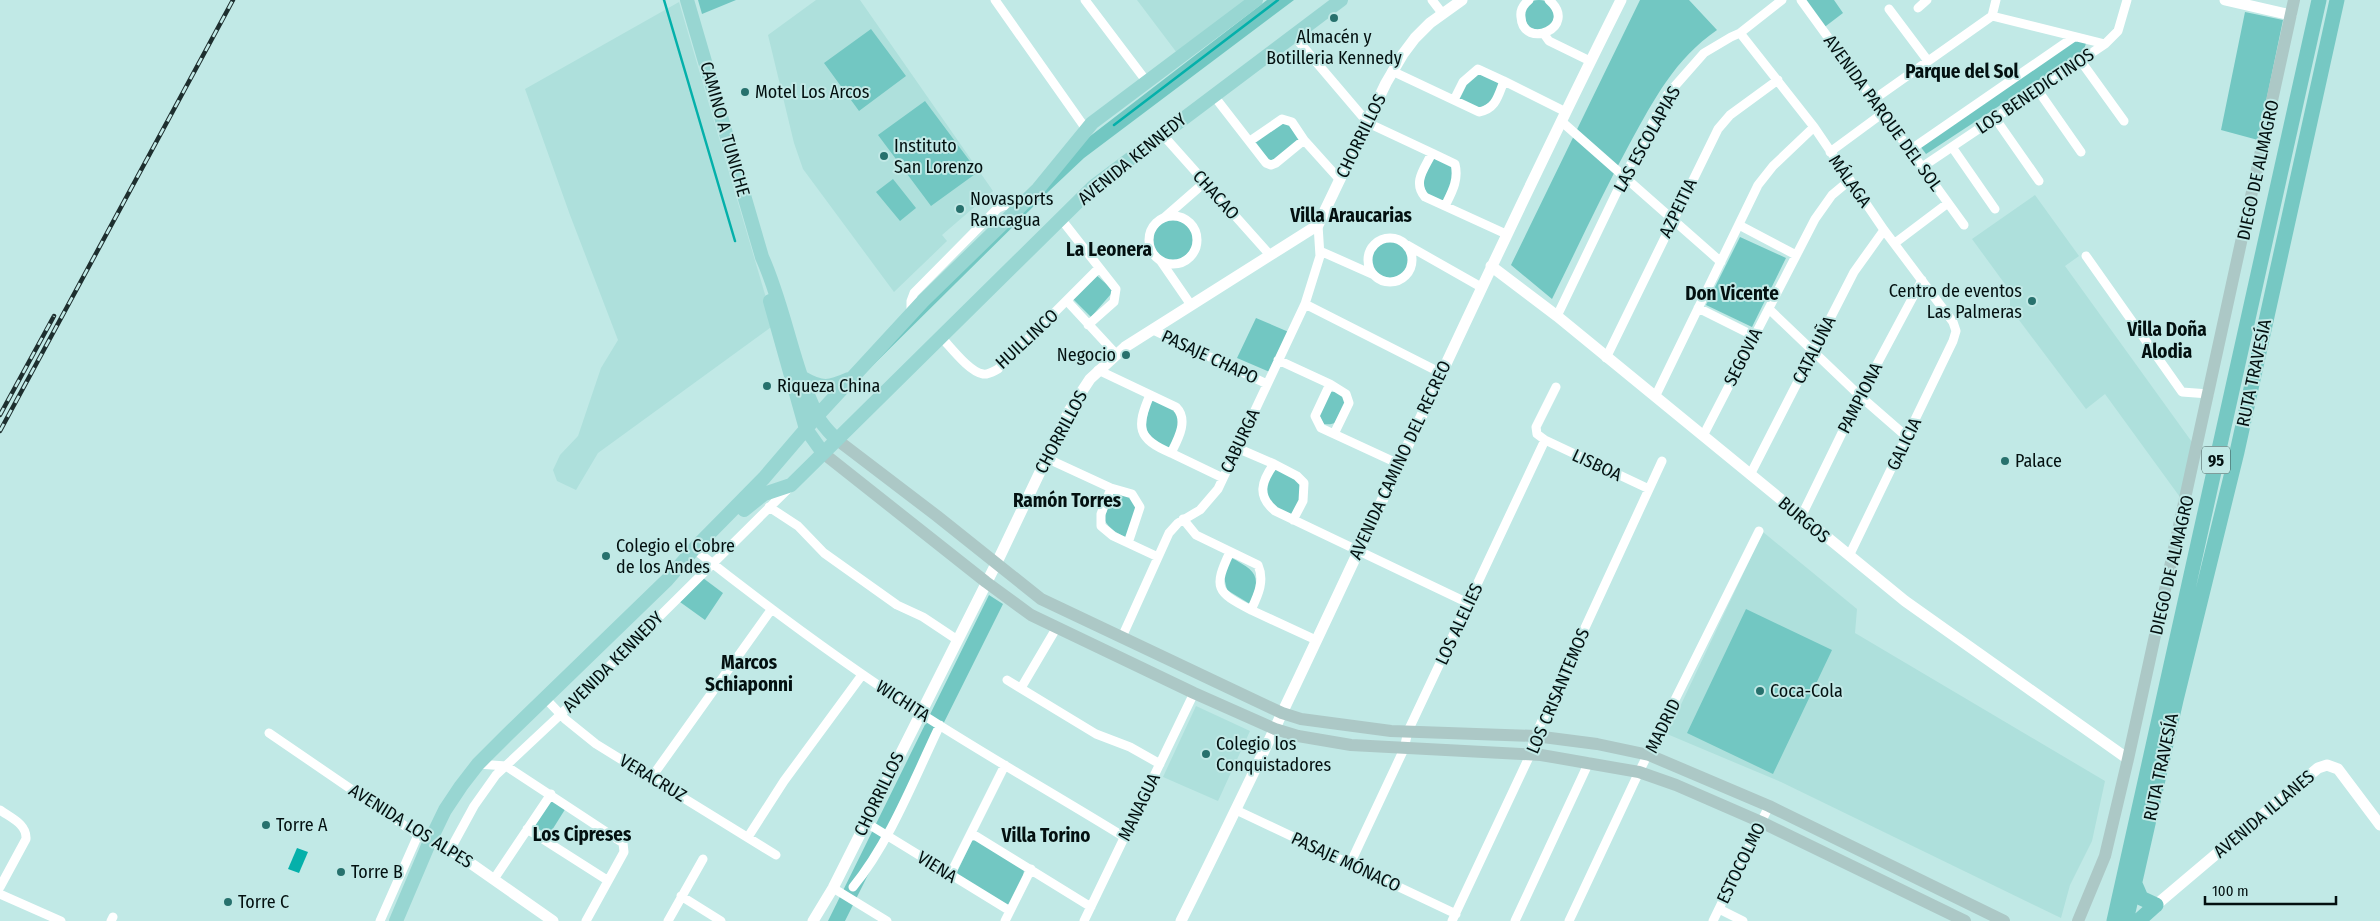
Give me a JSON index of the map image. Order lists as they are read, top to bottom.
{
  "streets": {
    "highway": ["RUTA TRAVESÍA", "95"],
    "main road": ["CAMINO A TUNICHE", "AVENIDA KENNEDY", "DIEGO DE ALMAGRO"],
    "street": [
      "LOS BENEDICTINOS",
      "AVENIDA PARQUE DEL SOL",
      "CHORRILLOS",
      "LAS ESCOLAPIAS",
      "MÁLAGA",
      "CHACAO",
      "AZPEITIA",
      "HUILLINCO",
      "CATALUÑA",
      "PASAJE CHAPO",
      "SEGOVIA",
      "PAMPIONA",
      "CABURGA",
      "GALICIA",
      "AVENIDA CAMINO DEL RECREO",
      "LISBOA",
      "BURGOS",
      "LOS ALELIES",
      "LOS CRISANTEMOS",
      "WICHITA",
      "MADRID",
      "VERACRUZ",
      "MANAGUA",
      "AVENIDA ILLANES",
      "AVENIDA LOS ALPES",
      "PASAJE MÓNACO",
      "ESTOCOLMO",
      "VIENA"
    ]
  },
  "crossings": [
    ["LOS BENEDICTINOS", "AVENIDA PARQUE DEL SOL"],
    ["CAMINO A TUNICHE", "AVENIDA KENNEDY"],
    ["CHORRILLOS", "CHACAO"],
    ["CHORRILLOS", "PASAJE CHAPO"],
    ["CHORRILLOS", "CABURGA"],
    ["CHORRILLOS", "WICHITA"],
    ["CHORRILLOS", "VIENA"],
    ["LAS ESCOLAPIAS", "MÁLAGA"],
    ["LAS ESCOLAPIAS", "BURGOS"],
    ["AVENIDA KENNEDY", "CHACAO"],
    ["AVENIDA KENNEDY", "HUILLINCO"],
    ["AVENIDA KENNEDY", "WICHITA"],
    ["AVENIDA KENNEDY", "VERACRUZ"],
    ["AVENIDA KENNEDY", "AVENIDA LOS ALPES"],
    ["DIEGO DE ALMAGRO", "BURGOS"],
    ["MÁLAGA", "AZPEITIA"],
    ["MÁLAGA", "CATALUÑA"],
    ["MÁLAGA", "SEGOVIA"],
    ["MÁLAGA", "PAMPIONA"],
    ["MÁLAGA", "GALICIA"],
    ["AZPEITIA", "BURGOS"],
    ["CATALUÑA", "BURGOS"],
    ["PASAJE CHAPO", "CABURGA"],
    ["SEGOVIA", "BURGOS"],
    ["PAMPIONA", "BURGOS"],
    ["GALICIA", "BURGOS"],
    ["AVENIDA CAMINO DEL RECREO", "BURGOS"],
    ["AVENIDA CAMINO DEL RECREO", "PASAJE MÓNACO"],
    ["LISBOA", "LOS ALELIES"],
    ["LISBOA", "LOS CRISANTEMOS"],
    ["LOS ALELIES", "PASAJE MÓNACO"],
    ["LOS CRISANTEMOS", "PASAJE MÓNACO"],
    ["WICHITA", "MANAGUA"]
  ],
  "districts": [
    "Parque del Sol",
    "Villa Araucarias",
    "La Leonera",
    "Don Vicente",
    "Villa Doña Alodia",
    "Ramón Torres",
    "Marcos Schiaponni",
    "Los Cipreses",
    "Villa Torino"
  ],
  "places": [
    "Almacén y Botilleria Kennedy",
    "Motel Los Arcos",
    "Instituto San Lorenzo",
    "Novasports Rancagua",
    "Centro de eventos Las Palmeras",
    "Negocio",
    "Riqueza China",
    "Palace",
    "Colegio el Cobre de los Andes",
    "Coca-Cola",
    "Colegio los Conquistadores",
    "Torre A",
    "Torre B",
    "Torre C"
  ],
  "scale_bar": "100 m"
}
